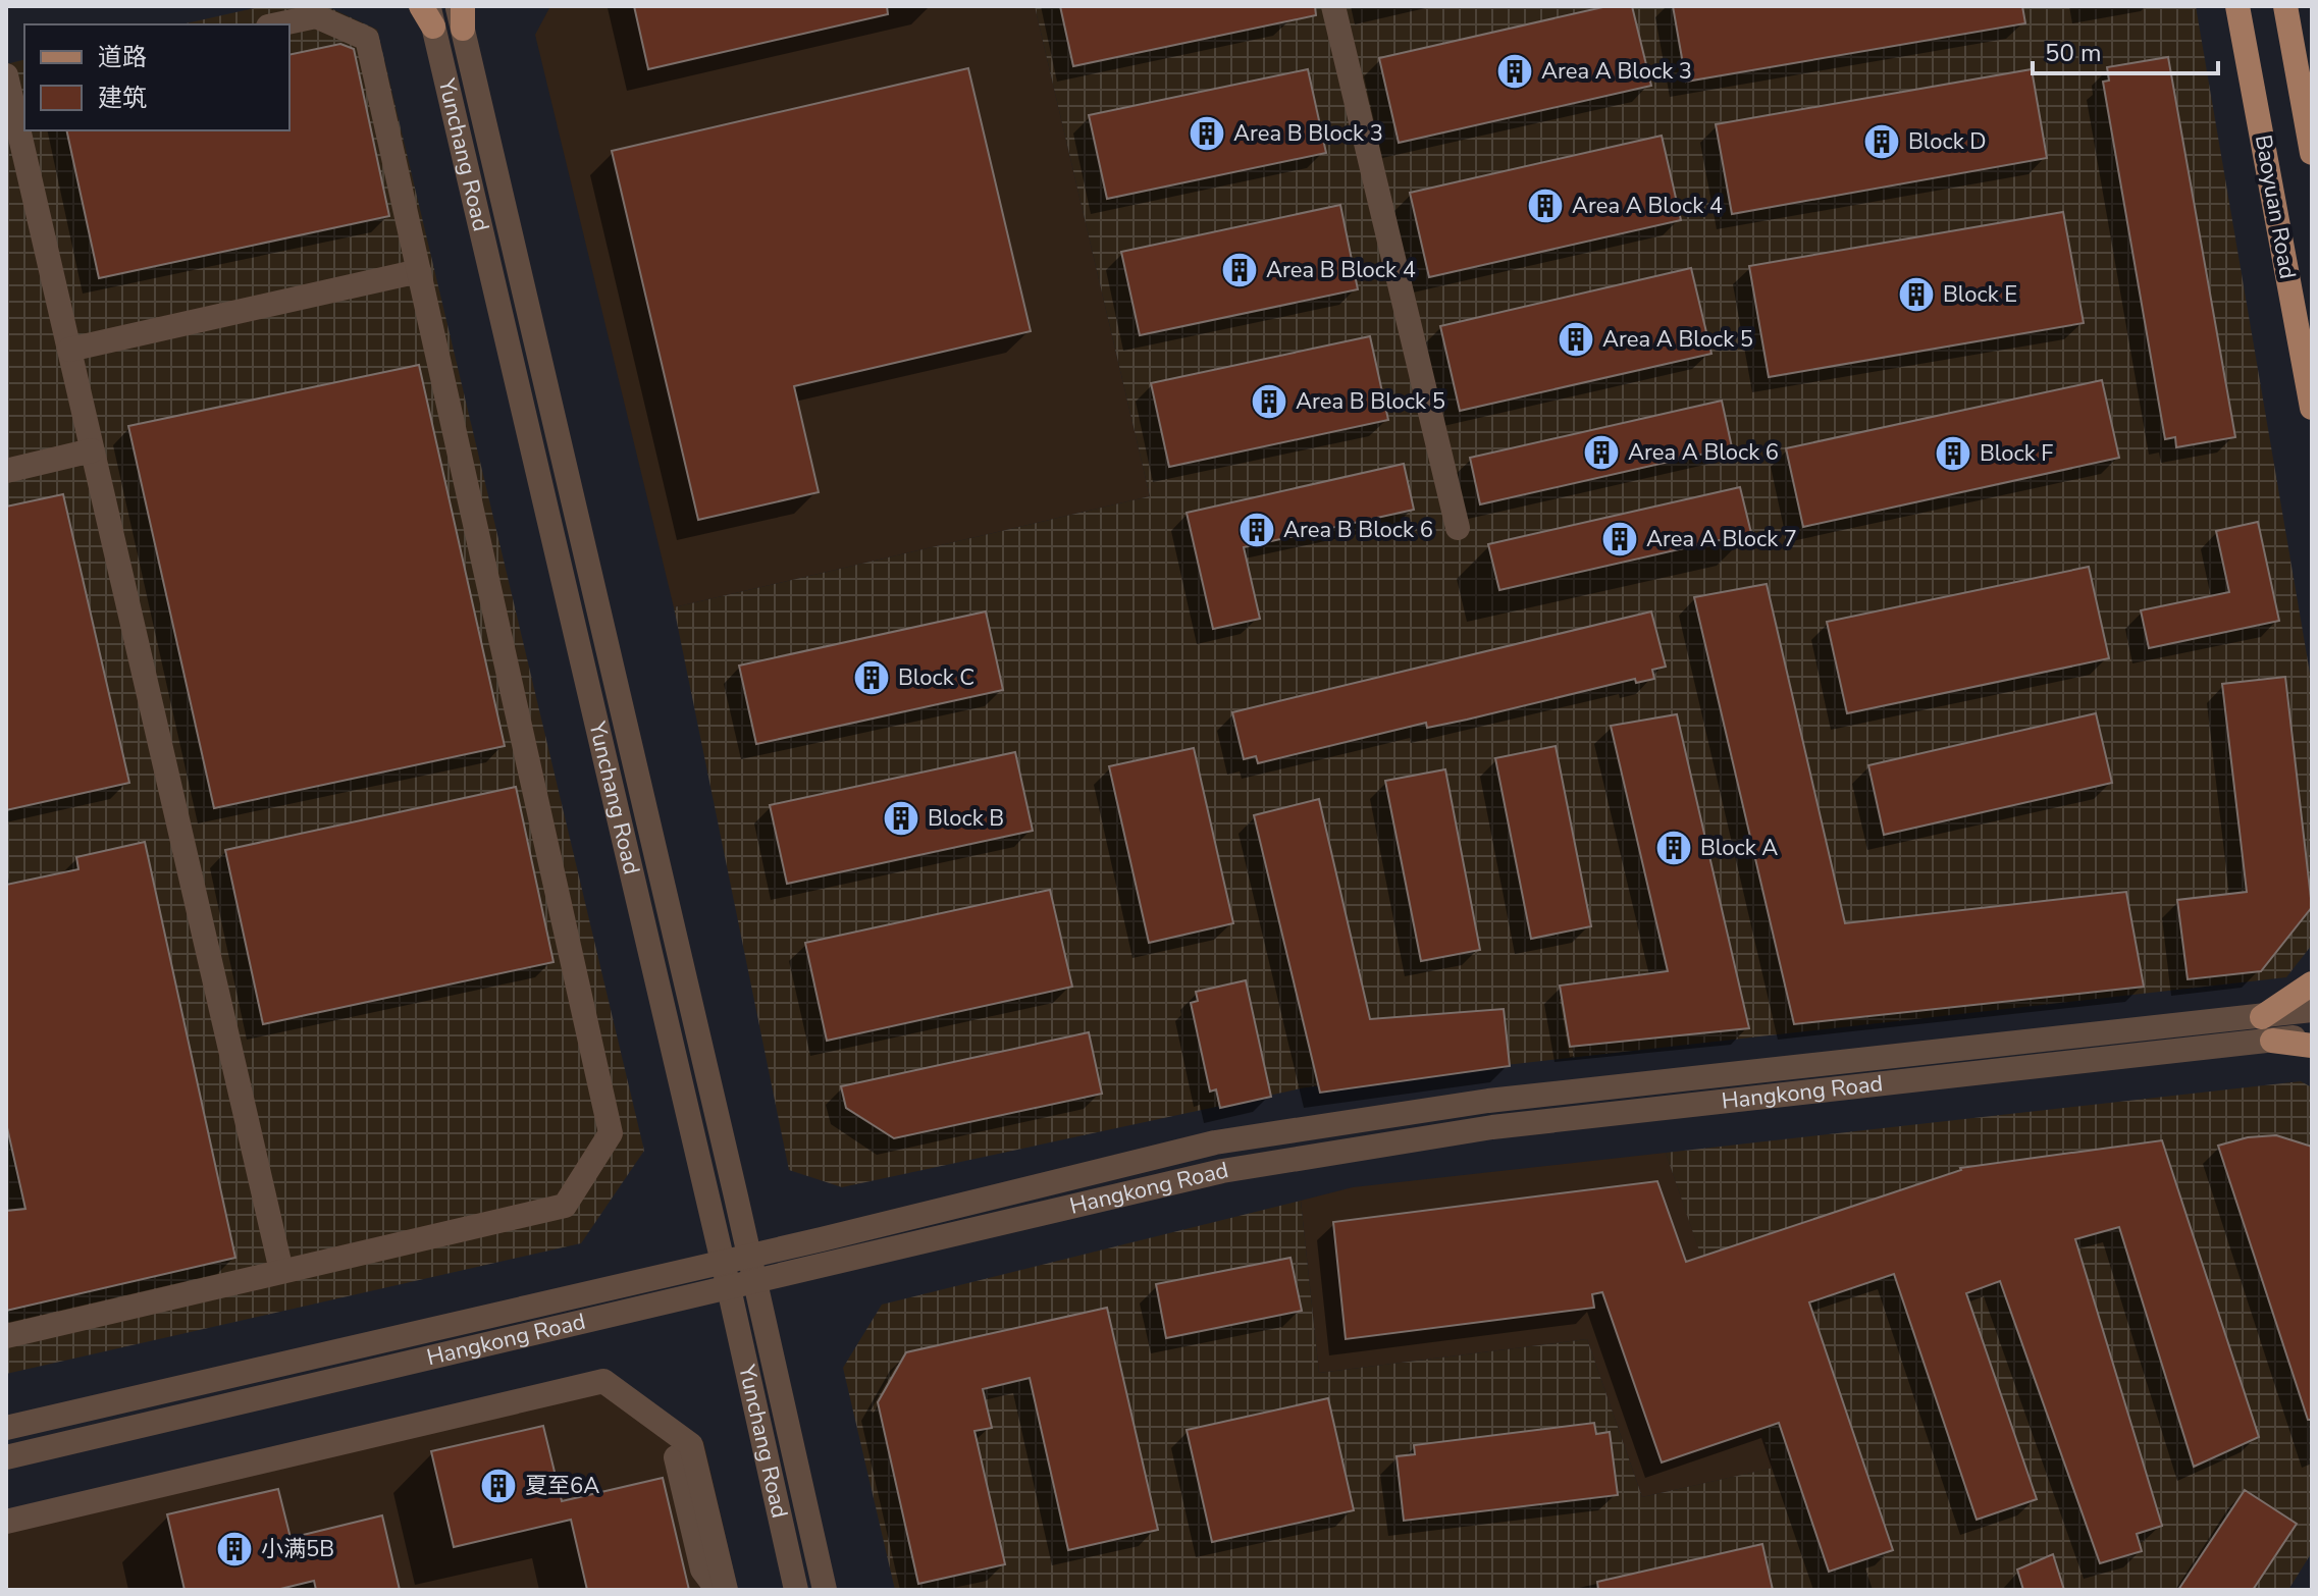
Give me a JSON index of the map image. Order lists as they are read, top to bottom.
{
  "streets": {
    "main road": ["Baoyuan Road"],
    "street": ["Yunchang Road", "Hangkong Road"]
  },
  "crossings": [
    ["Yunchang Road", "Hangkong Road"]
  ],
  "places": {
    "building": [
      "Area A Block 3",
      "Area B Block 3",
      "Block D",
      "Area A Block 4",
      "Area B Block 4",
      "Block E",
      "Area A Block 5",
      "Area B Block 5",
      "Area A Block 6",
      "Block F",
      "Area B Block 6",
      "Area A Block 7",
      "Block C",
      "Block B",
      "Block A",
      "夏至6A",
      "小满5B"
    ]
  },
  "legend": ["道路", "建筑"],
  "scale_bar": "50 m"
}
